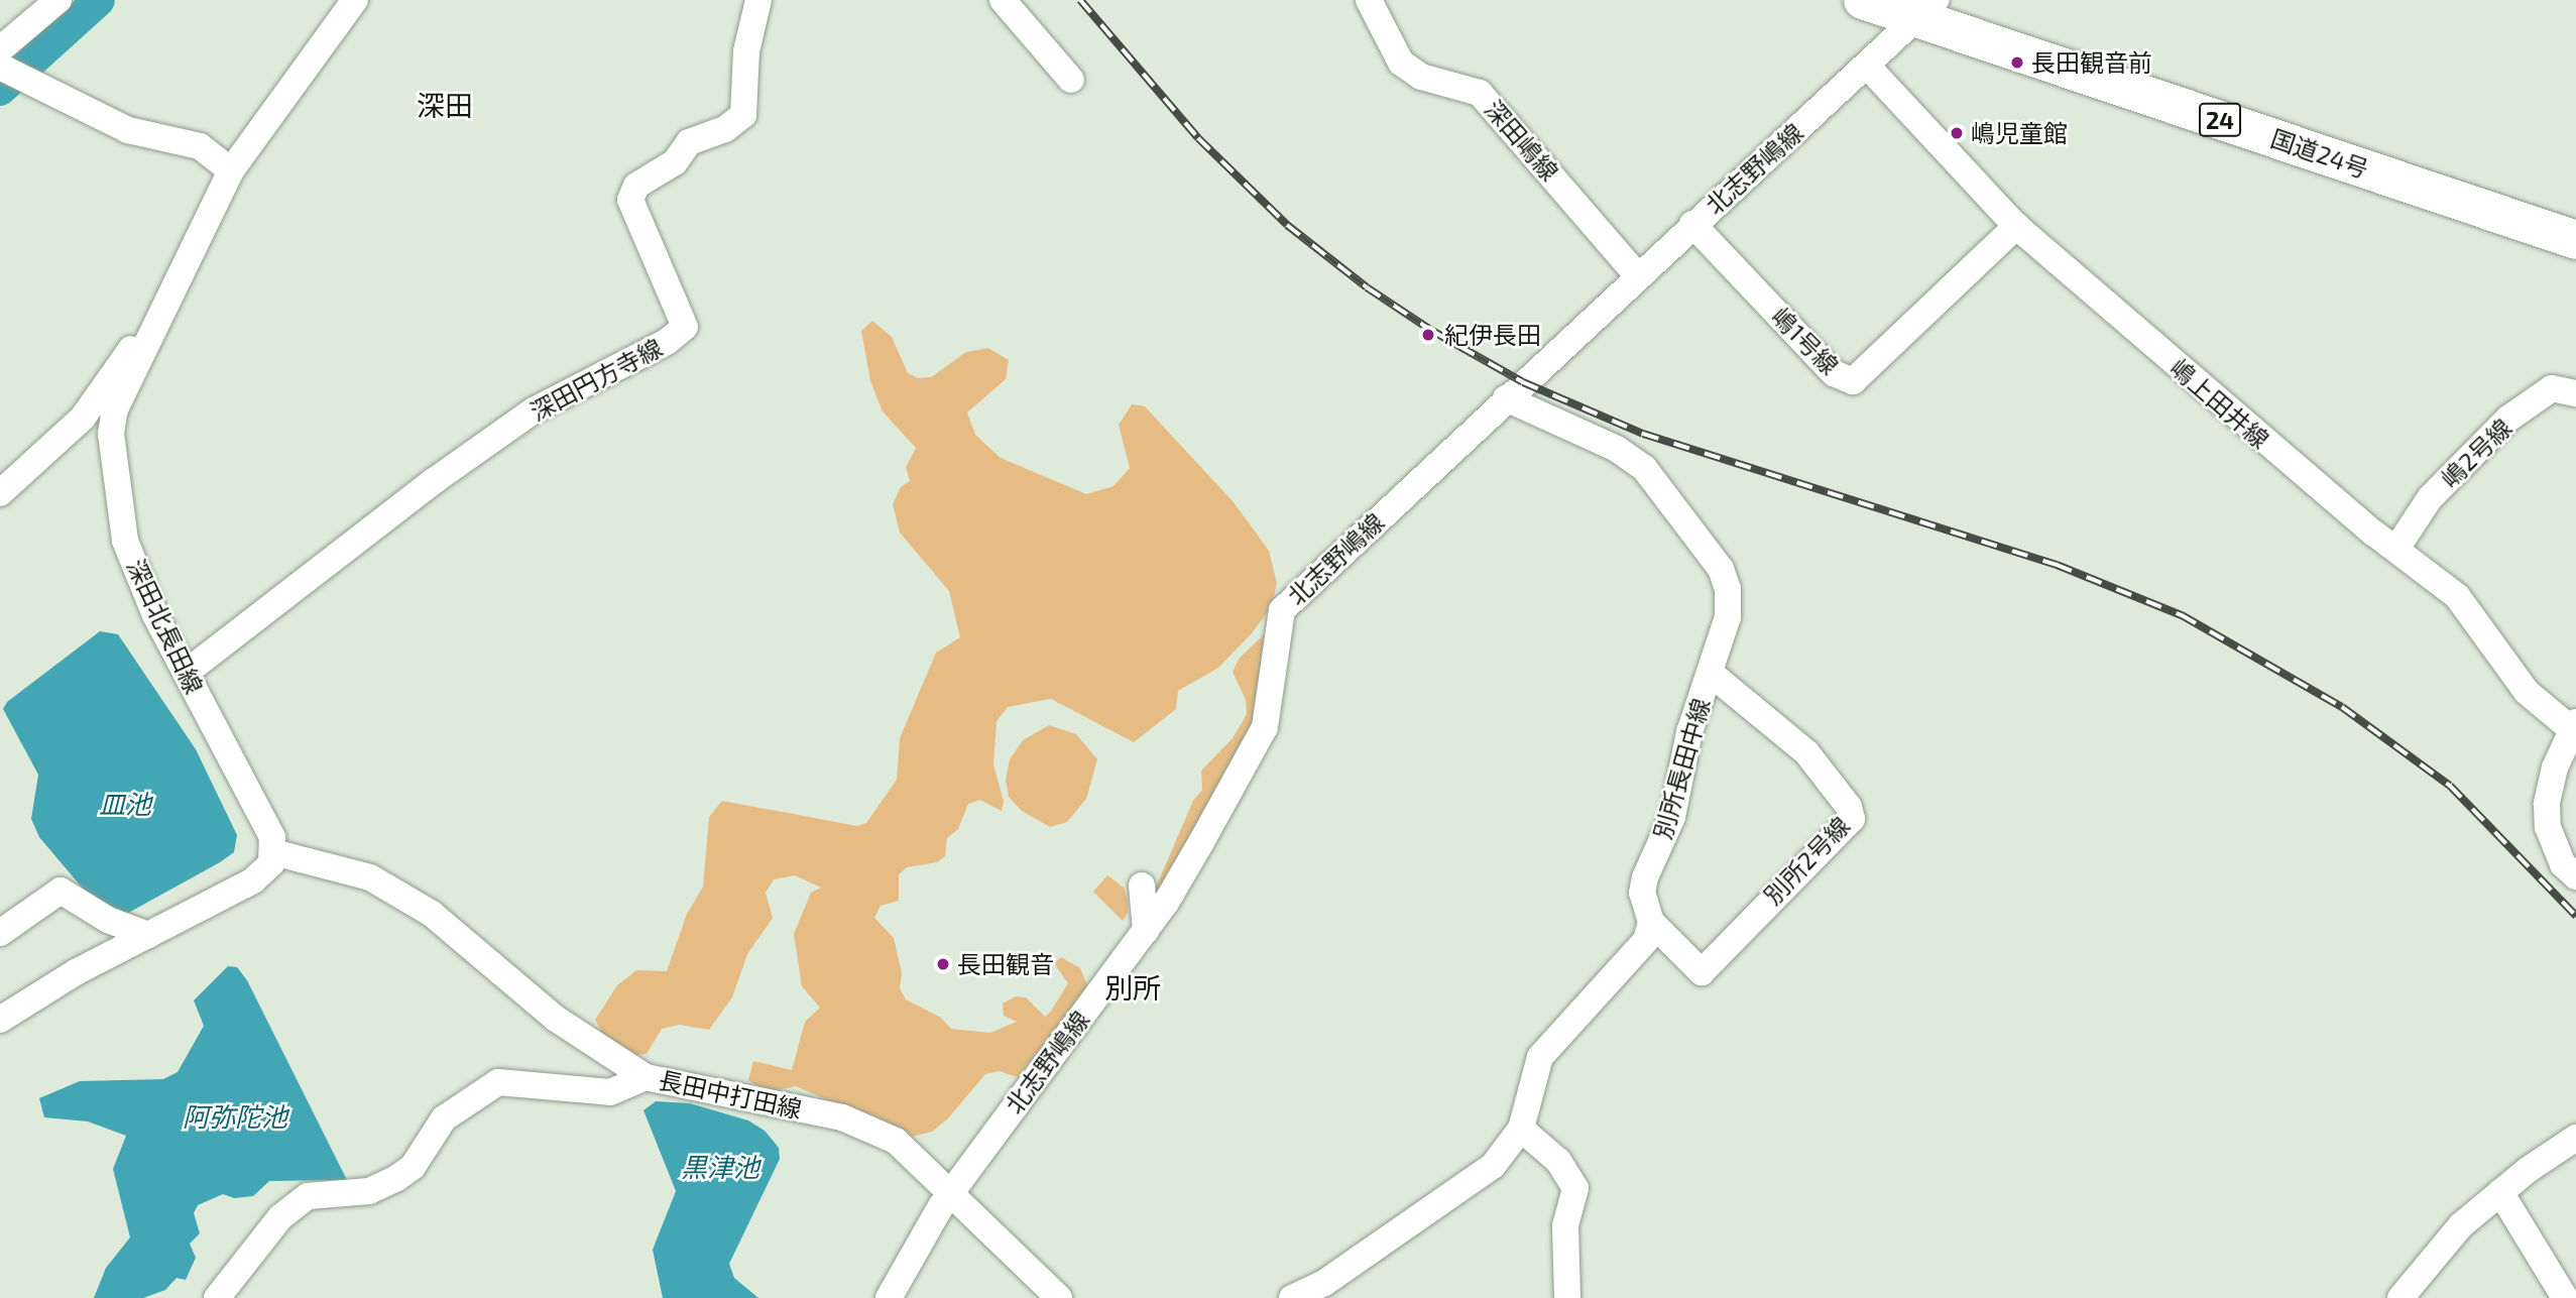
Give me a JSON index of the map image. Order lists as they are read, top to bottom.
{
  "streets": {
    "highway": ["24", "国道24号"],
    "street": [
      "深田嶋線",
      "北志野嶋線",
      "嶋1号線",
      "深田円方寺線",
      "嶋上田井線",
      "嶋2号線",
      "深田北長田線",
      "別所長田中線",
      "別所2号線",
      "長田中打田線"
    ]
  },
  "crossings": [
    ["深田嶋線", "北志野嶋線"],
    ["国道24号", "北志野嶋線"],
    ["北志野嶋線", "嶋1号線"],
    ["北志野嶋線", "嶋上田井線"],
    ["北志野嶋線", "別所長田中線"],
    ["北志野嶋線", "長田中打田線"],
    ["嶋1号線", "嶋上田井線"],
    ["深田円方寺線", "深田北長田線"],
    ["嶋上田井線", "嶋2号線"],
    ["深田北長田線", "長田中打田線"],
    ["別所長田中線", "別所2号線"]
  ],
  "districts": ["深田", "別所"],
  "water": ["皿池", "阿弥陀池", "黒津池"],
  "places": [
    "長田観音前",
    "嶋児童館",
    "紀伊長田",
    "長田観音"
  ]
}
